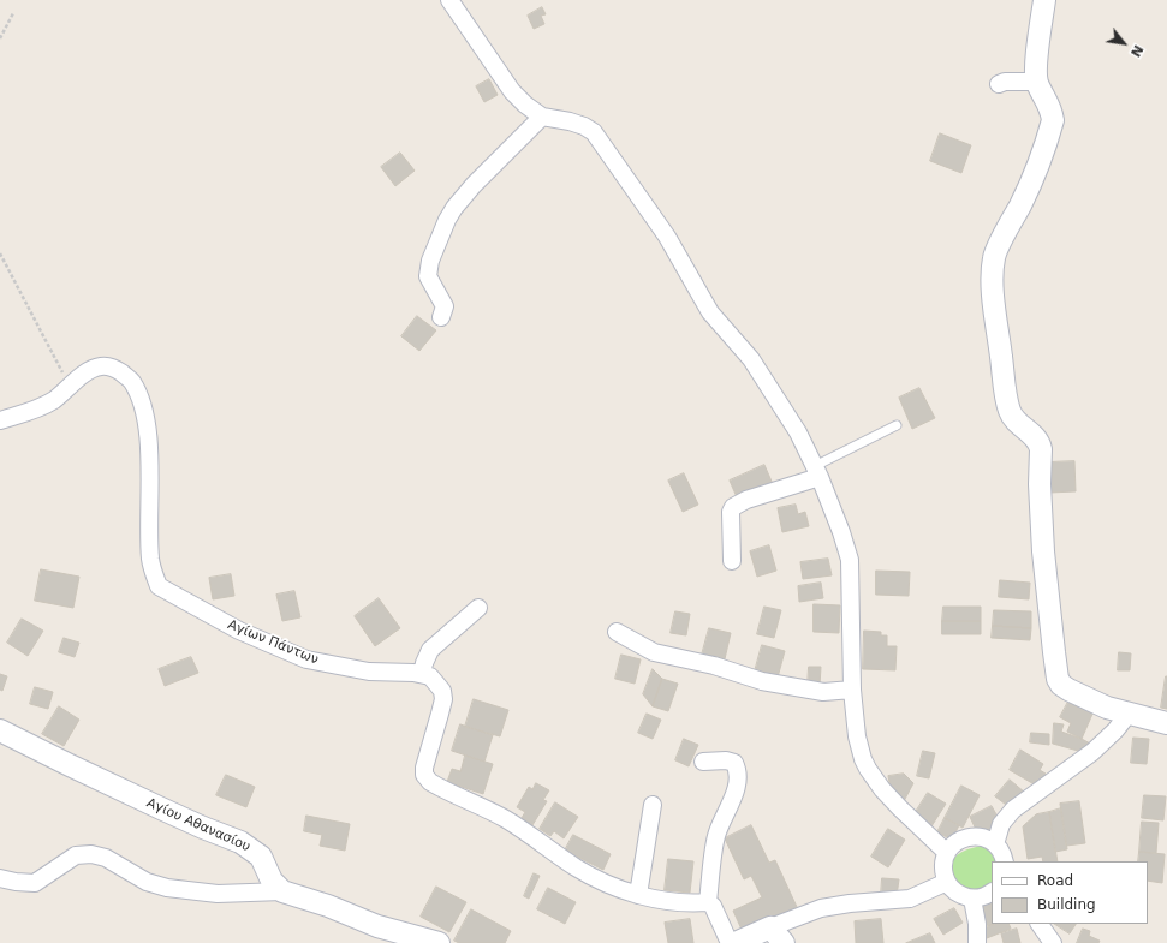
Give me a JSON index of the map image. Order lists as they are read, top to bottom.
{
  "streets": {
    "street": ["Αγίων Πάντων", "Αγίου Αθανασίου"]
  },
  "legend": ["Road", "Building"],
  "north": "bottom right"
}
